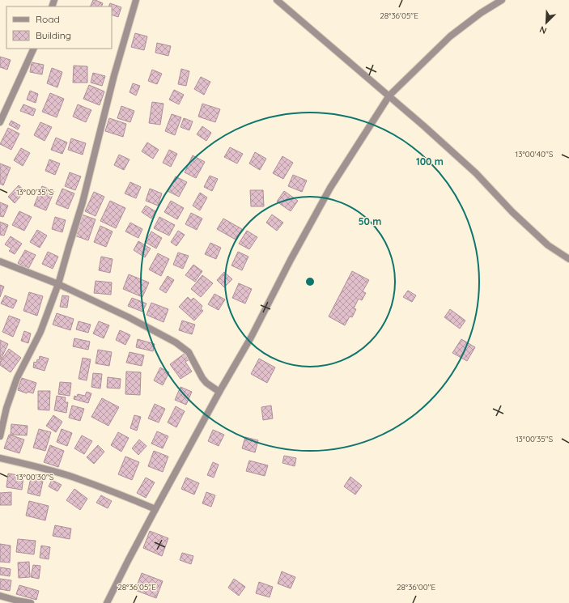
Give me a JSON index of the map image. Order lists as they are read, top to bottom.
{
  "legend": ["Road", "Building"],
  "north": "bottom left",
  "coordinates": [
    "28°36'05\"E",
    "13°00'40\"S",
    "13°00'35\"S",
    "13°00'30\"S",
    "28°36'00\"E"
  ],
  "rings": ["100 m", "50 m"]
}
